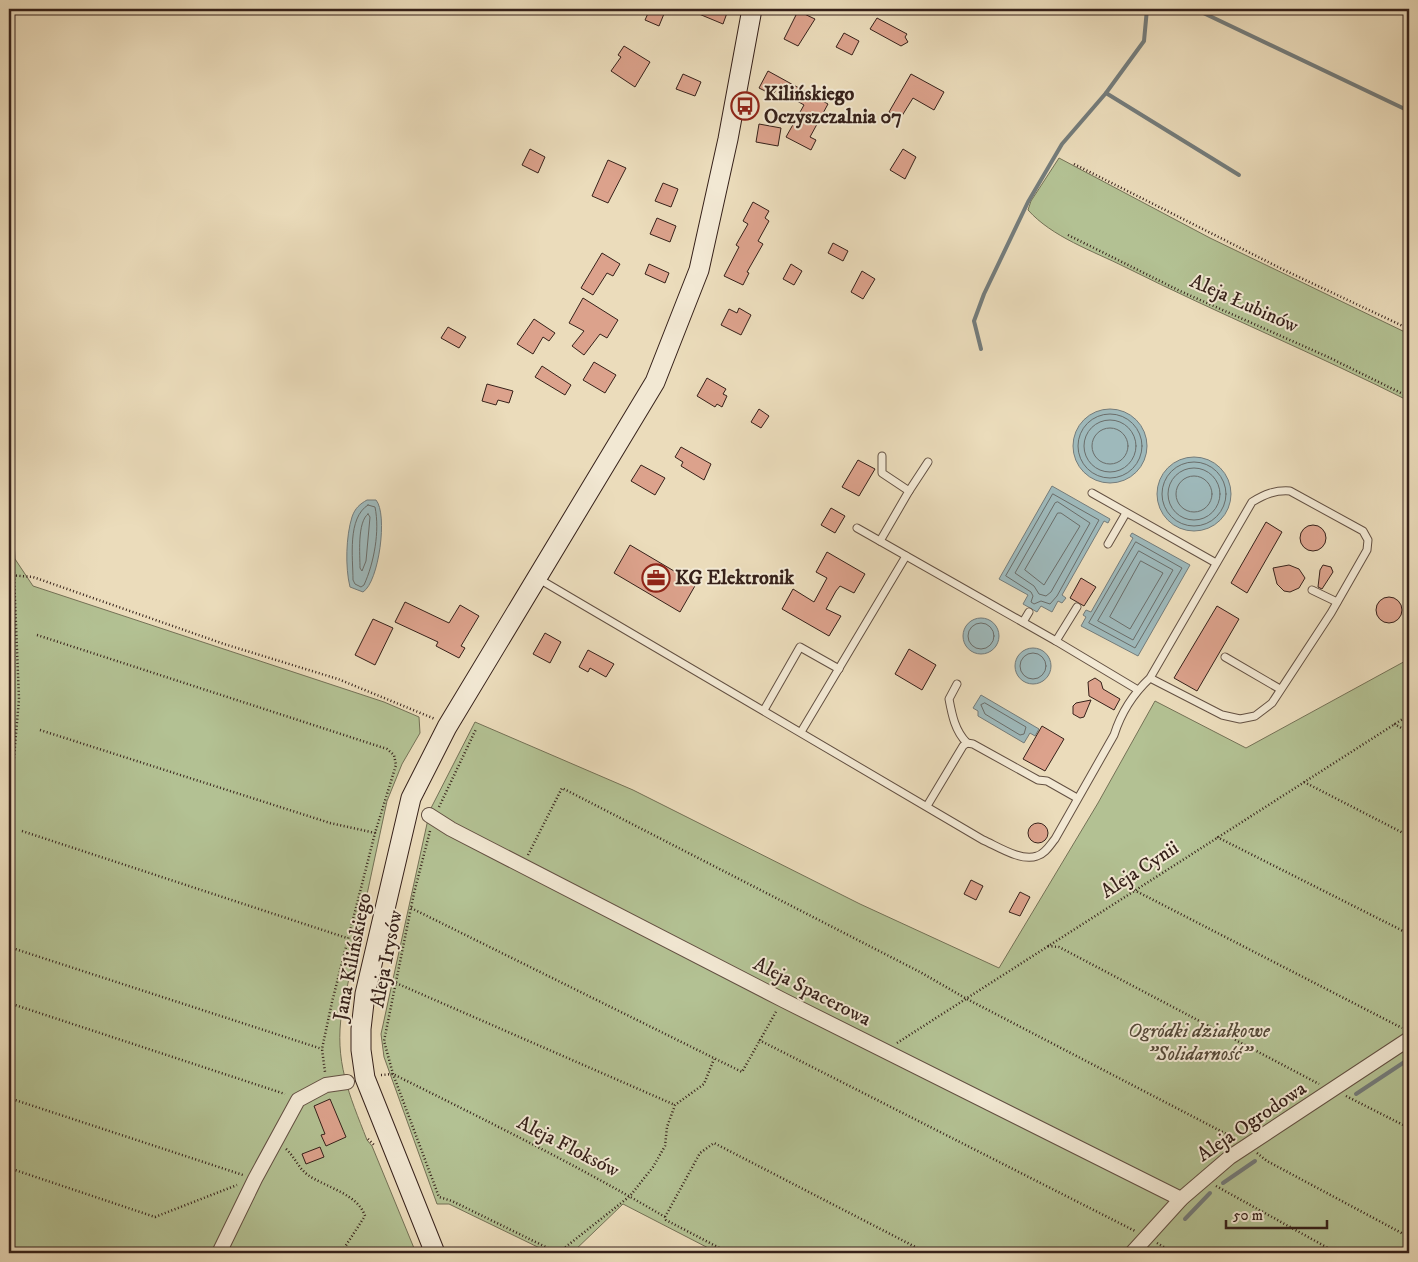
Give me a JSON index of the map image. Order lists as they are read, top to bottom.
{
  "streets": {
    "street": ["Jana Kilińskiego", "Aleja Spacerowa", "Aleja Ogrodowa"],
    "path": [
      "Aleja Łubinów",
      "Aleja Cynii",
      "Aleja Irysów",
      "Aleja Floksów"
    ]
  },
  "crossings": [
    ["Aleja Cynii", "Aleja Spacerowa"],
    ["Aleja Irysów", "Aleja Spacerowa"],
    ["Aleja Irysów", "Aleja Floksów"],
    ["Aleja Spacerowa", "Aleja Ogrodowa"]
  ],
  "parks": ["Ogródki działkowe \"Solidarność\""],
  "places": {
    "bus stop": ["Kilińskiego Oczyszczalnia 07"],
    "office": ["KG Elektronik"]
  },
  "scale_bar": "50 m"
}
